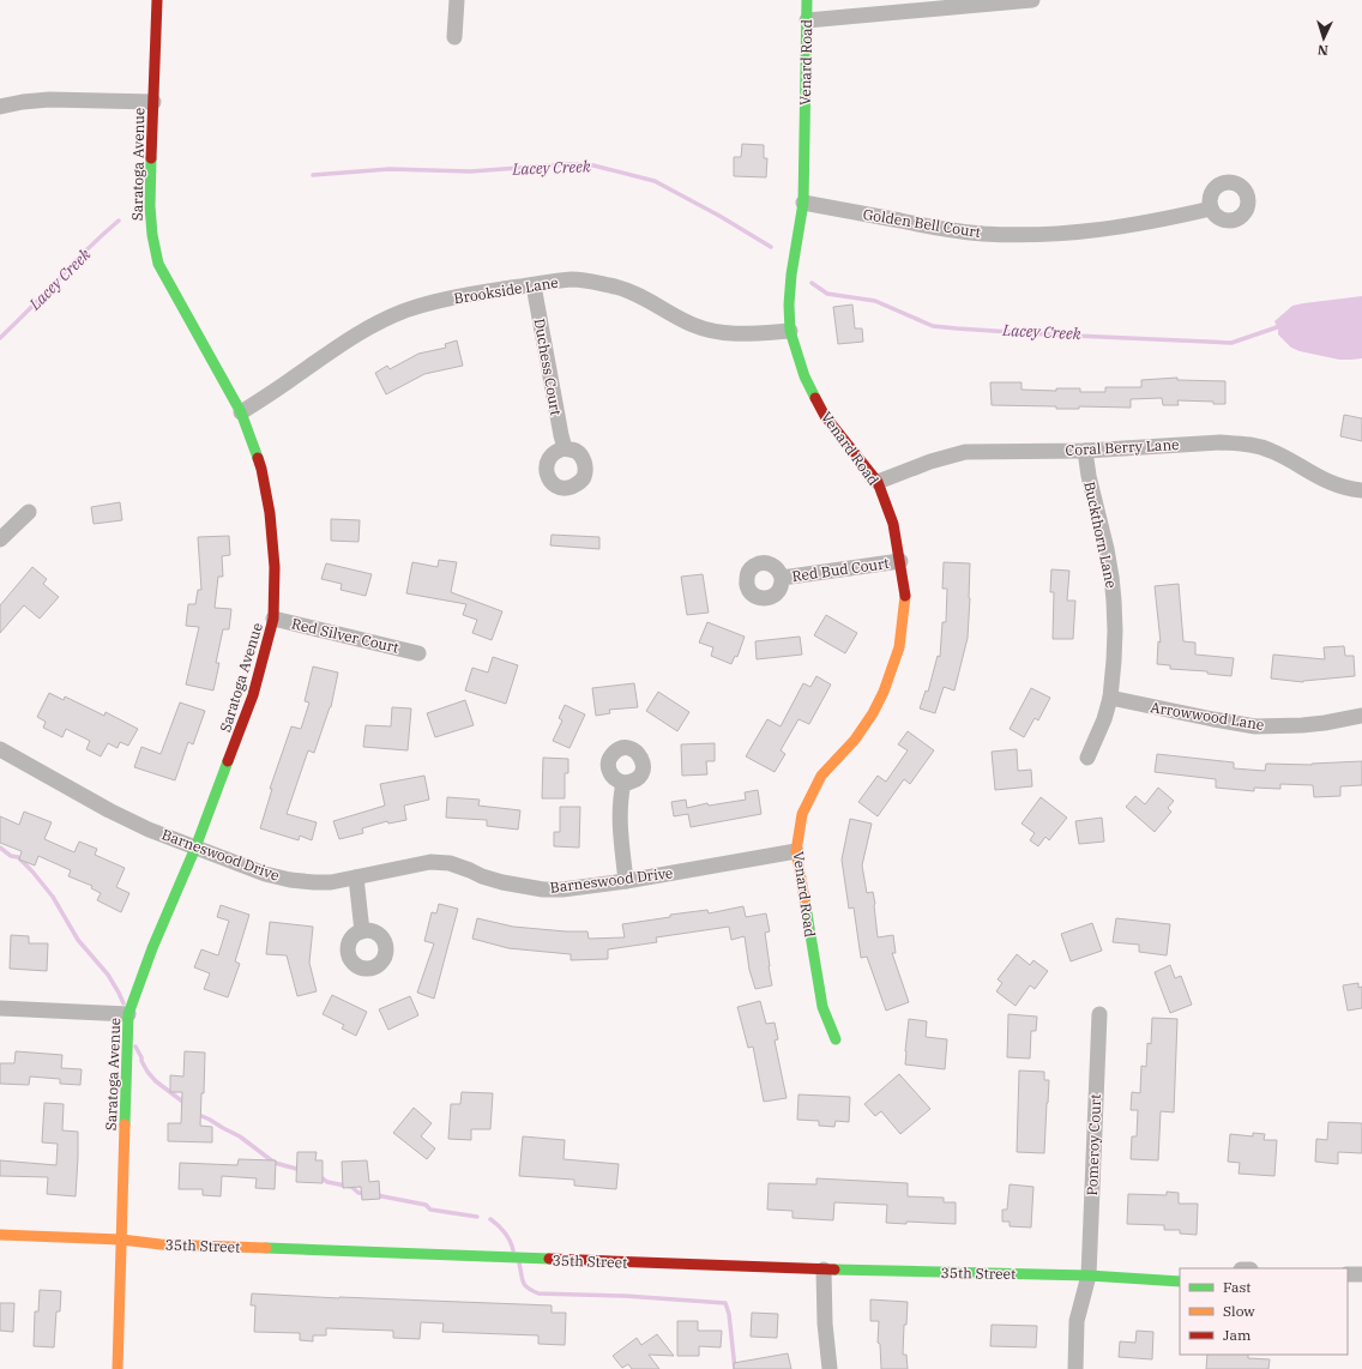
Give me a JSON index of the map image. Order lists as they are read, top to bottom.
{
  "streets": {
    "street": [
      "Venard Road",
      "Saratoga Avenue",
      "Golden Bell Court",
      "Brookside Lane",
      "Duchess Court",
      "Coral Berry Lane",
      "Buckthorn Lane",
      "Red Bud Court",
      "Red Silver Court",
      "Arrowwood Lane",
      "Barneswood Drive",
      "Pomeroy Court",
      "35th Street"
    ]
  },
  "crossings": [
    ["Venard Road", "Golden Bell Court"],
    ["Venard Road", "Brookside Lane"],
    ["Venard Road", "Coral Berry Lane"],
    ["Venard Road", "Red Bud Court"],
    ["Venard Road", "Barneswood Drive"],
    ["Saratoga Avenue", "Brookside Lane"],
    ["Saratoga Avenue", "Red Silver Court"],
    ["Saratoga Avenue", "Barneswood Drive"],
    ["Saratoga Avenue", "35th Street"],
    ["Brookside Lane", "Duchess Court"],
    ["Coral Berry Lane", "Buckthorn Lane"],
    ["Buckthorn Lane", "Arrowwood Lane"],
    ["Pomeroy Court", "35th Street"]
  ],
  "water": ["Lacey Creek"],
  "legend": ["Fast", "Slow", "Jam"],
  "north": "bottom"
}
